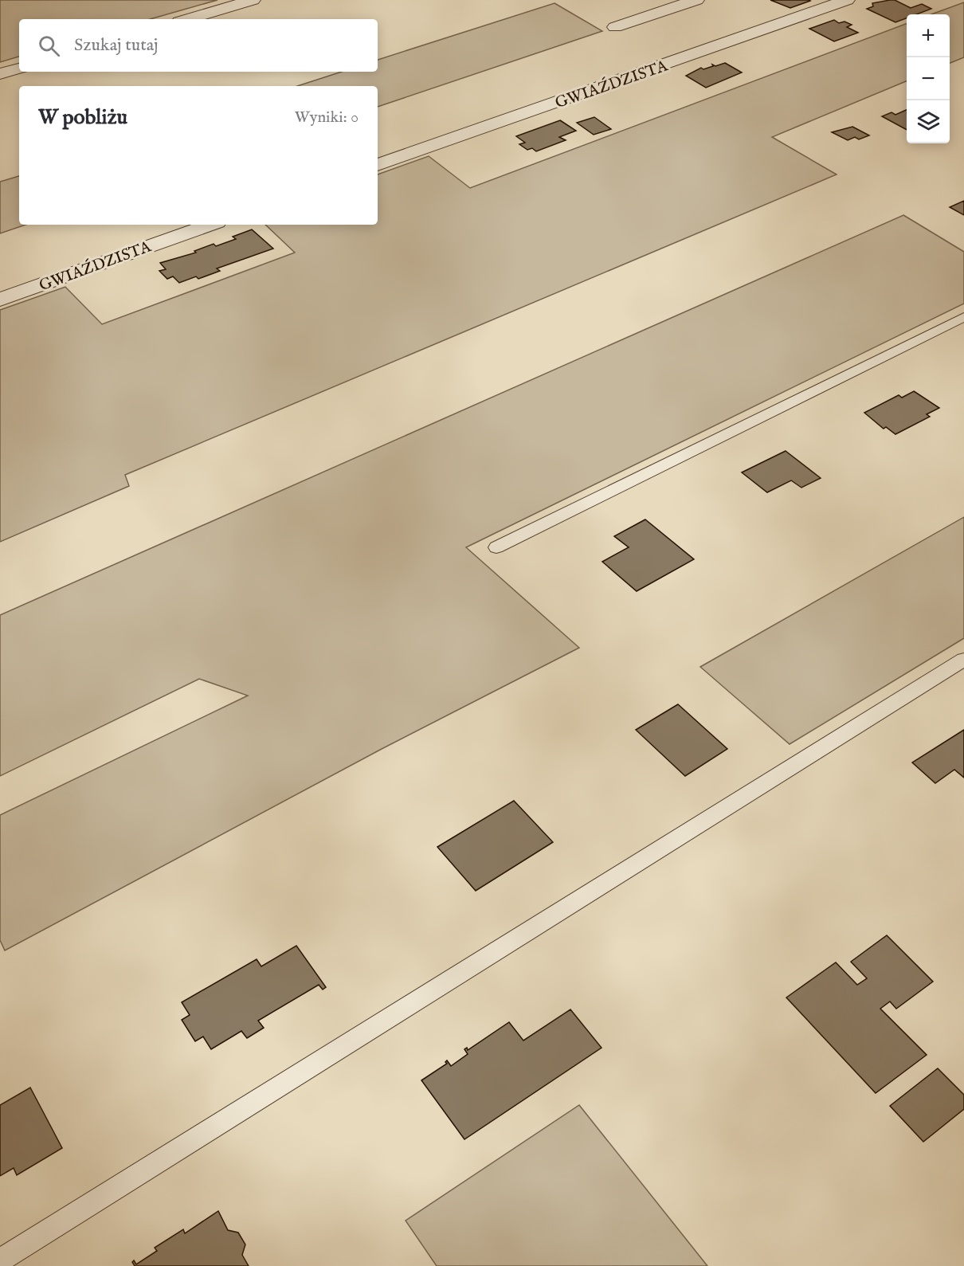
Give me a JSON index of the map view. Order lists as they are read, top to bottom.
{
  "streets": {
    "street": ["GWIAŹDZISTA"]
  },
  "page": {
    "map_buttons": ["+", "−"],
    "search": "Szukaj tutaj",
    "heading": ["W pobliżu", "Wyniki: 0"]
  }
}
